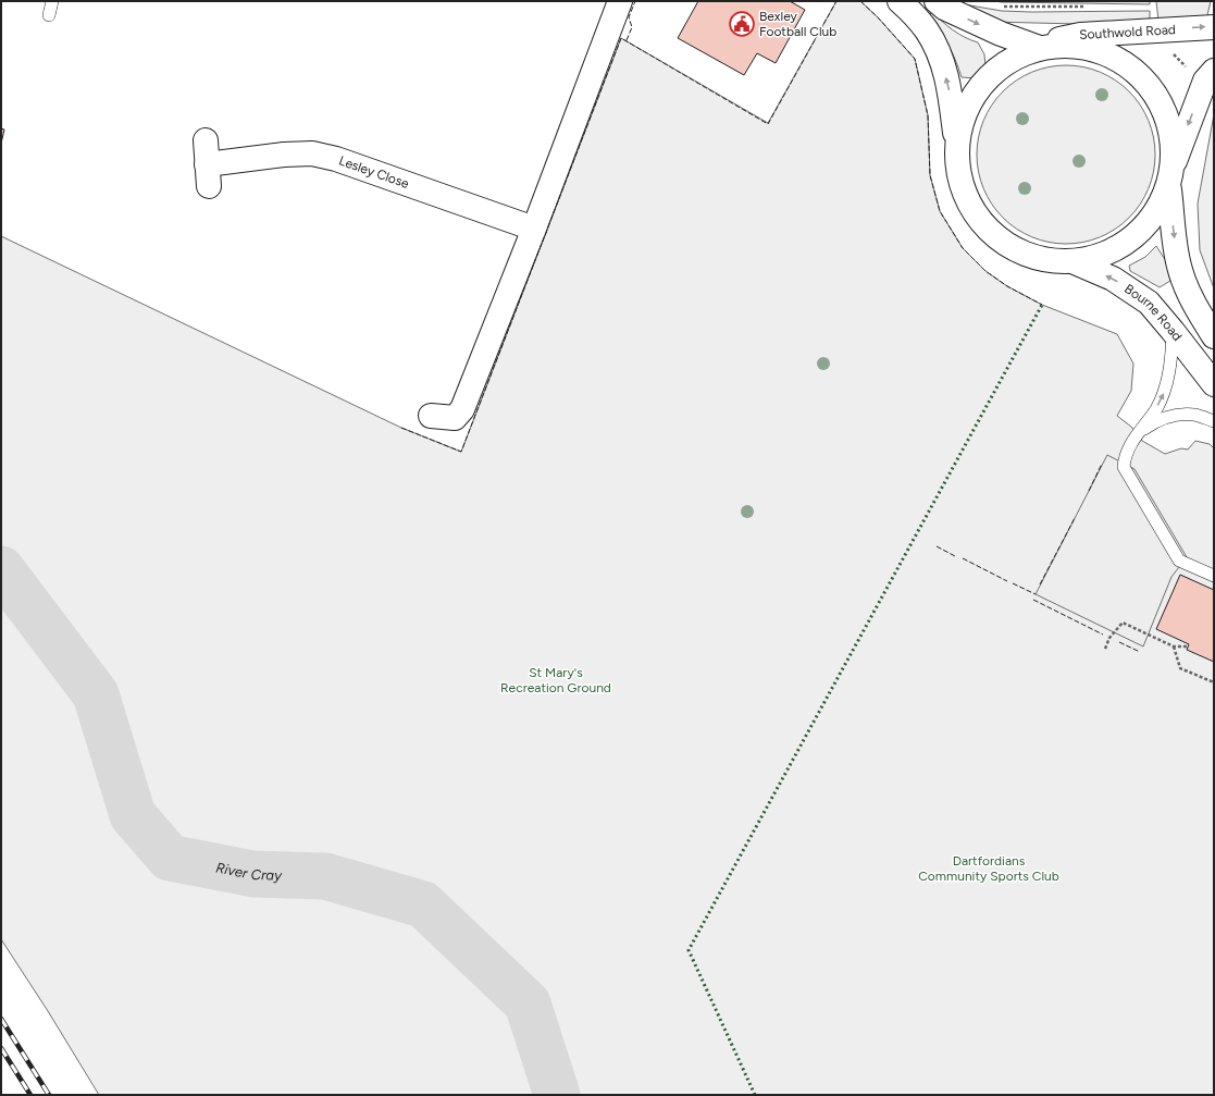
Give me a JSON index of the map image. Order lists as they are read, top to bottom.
{
  "streets": {
    "main road": ["Southwold Road", "Lesley Close", "Bourne Road"]
  },
  "one_way": ["Southwold Road", "Bourne Road"],
  "water": ["River Cray"],
  "parks": ["St Mary's Recreation Ground", "Dartfordians Community Sports Club"],
  "places": {
    "public building": ["Bexley Football Club"]
  }
}
